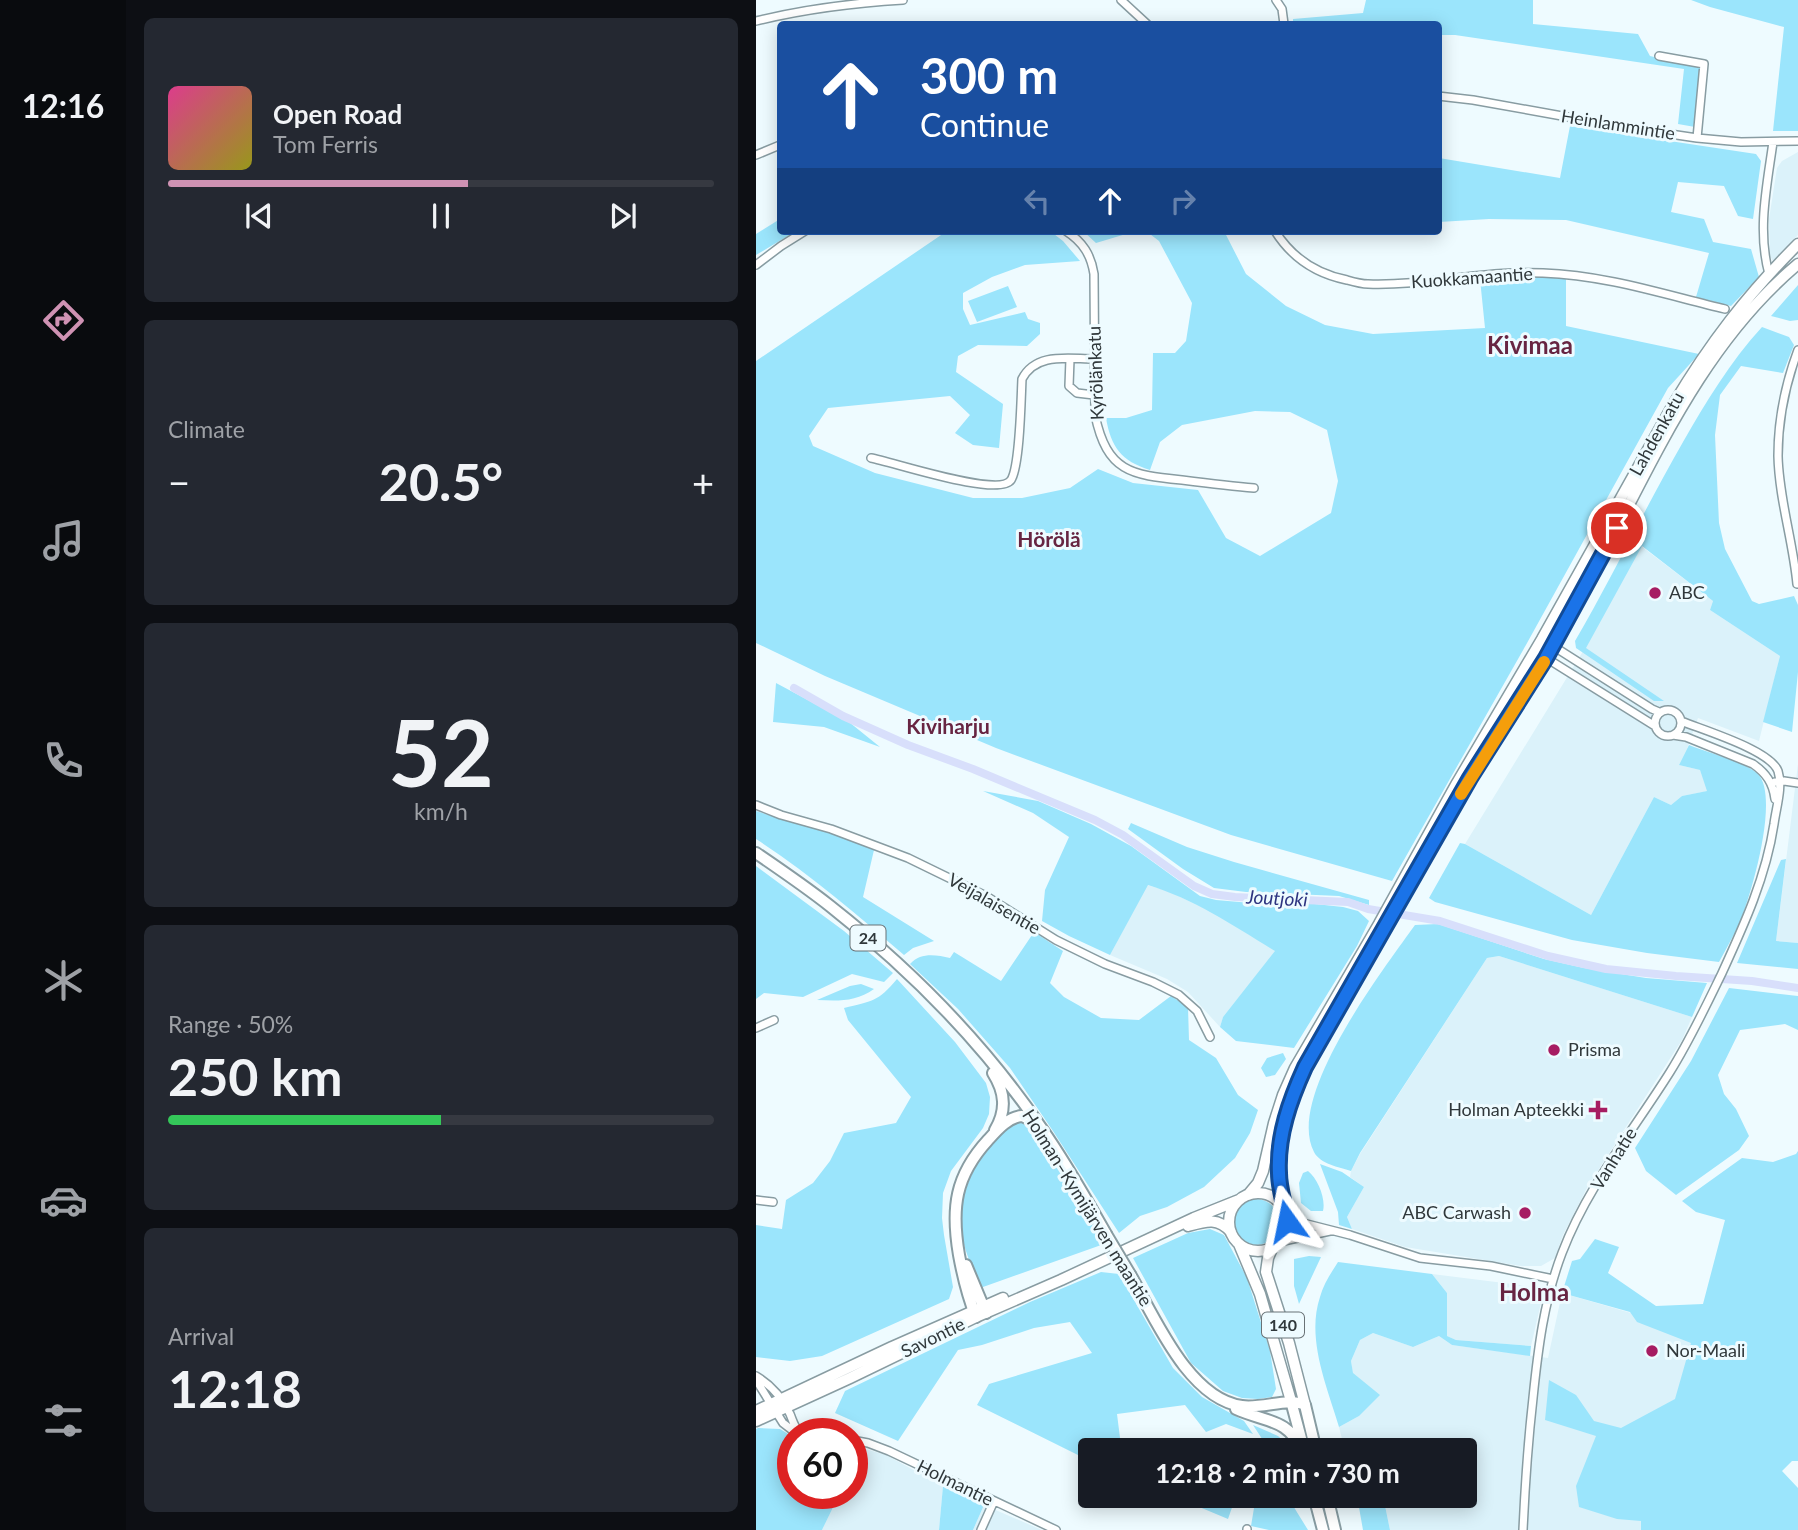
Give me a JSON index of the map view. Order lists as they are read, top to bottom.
{
  "streets": {
    "highway": ["24", "Holman–Kymijärven maantie"],
    "main road": ["Lahdenkatu", "140", "Savontie"],
    "street": [
      "Heinlammintie",
      "Kuokkamaantie",
      "Kyrölänkatu",
      "Veijalaisentie",
      "Vanhatie",
      "Holmantie"
    ]
  },
  "crossings": [
    ["Lahdenkatu", "24"],
    ["Lahdenkatu", "140"],
    ["Lahdenkatu", "Savontie"],
    ["24", "Holman–Kymijärven maantie"],
    ["24", "140"],
    ["24", "Savontie"],
    ["140", "Savontie"]
  ],
  "districts": [
    "Kivimaa",
    "Hörölä",
    "Kiviharju",
    "Holma"
  ],
  "water": ["Joutjoki"],
  "places": {
    "other": [
      "ABC",
      "Prisma",
      "ABC Carwash",
      "Nor-Maali"
    ],
    "health": ["Holman Apteekki"]
  },
  "page": {
    "tabs": "12:16",
    "turn": ["300 m", "Continue"],
    "song": ["Open Road", "Tom Ferris"],
    "tile": [
      "Climate",
      ["52", "km/h"],
      ["Range · 50%", "250 km"],
      ["Arrival", "12:18"]
    ],
    "heat": ["−", "20.5°", "+"],
    "limit": "60",
    "trip": "12:18 · 2 min · 730 m"
  }
}
